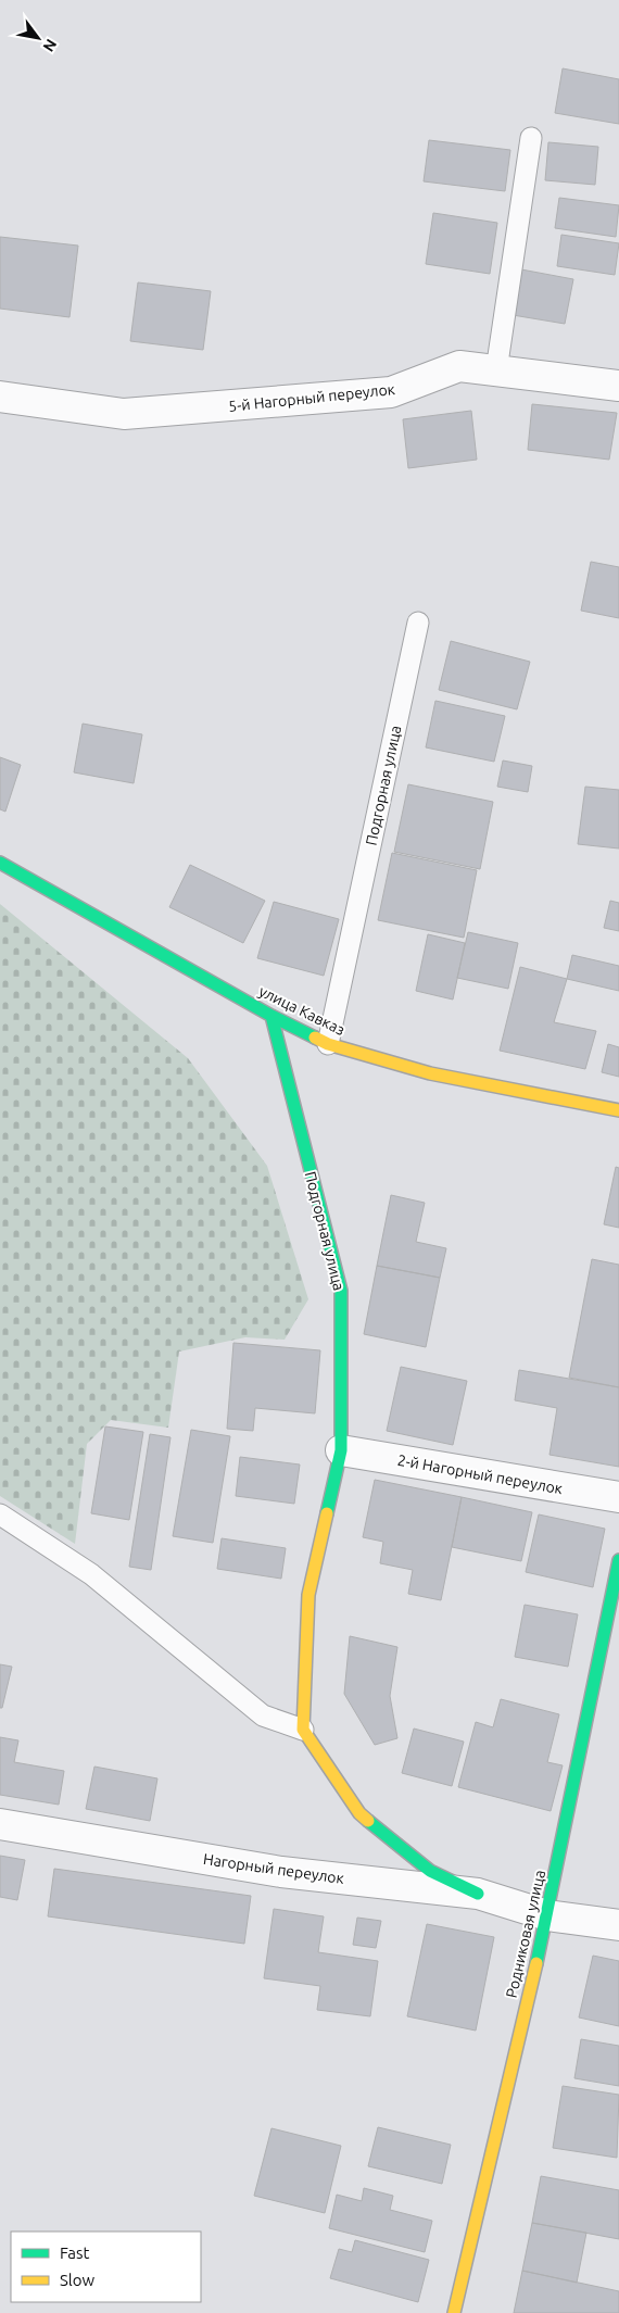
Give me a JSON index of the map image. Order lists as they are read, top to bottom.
{
  "streets": {
    "main road": ["Подгорная улица", "улица Кавказ", "Родниковая улица"],
    "street": ["5-й Нагорный переулок", "2-й Нагорный переулок", "Нагорный переулок"]
  },
  "crossings": [
    ["Подгорная улица", "улица Кавказ"],
    ["Подгорная улица", "2-й Нагорный переулок"],
    ["Нагорный переулок", "Родниковая улица"]
  ],
  "legend": ["Fast", "Slow"],
  "north": "bottom right"
}
